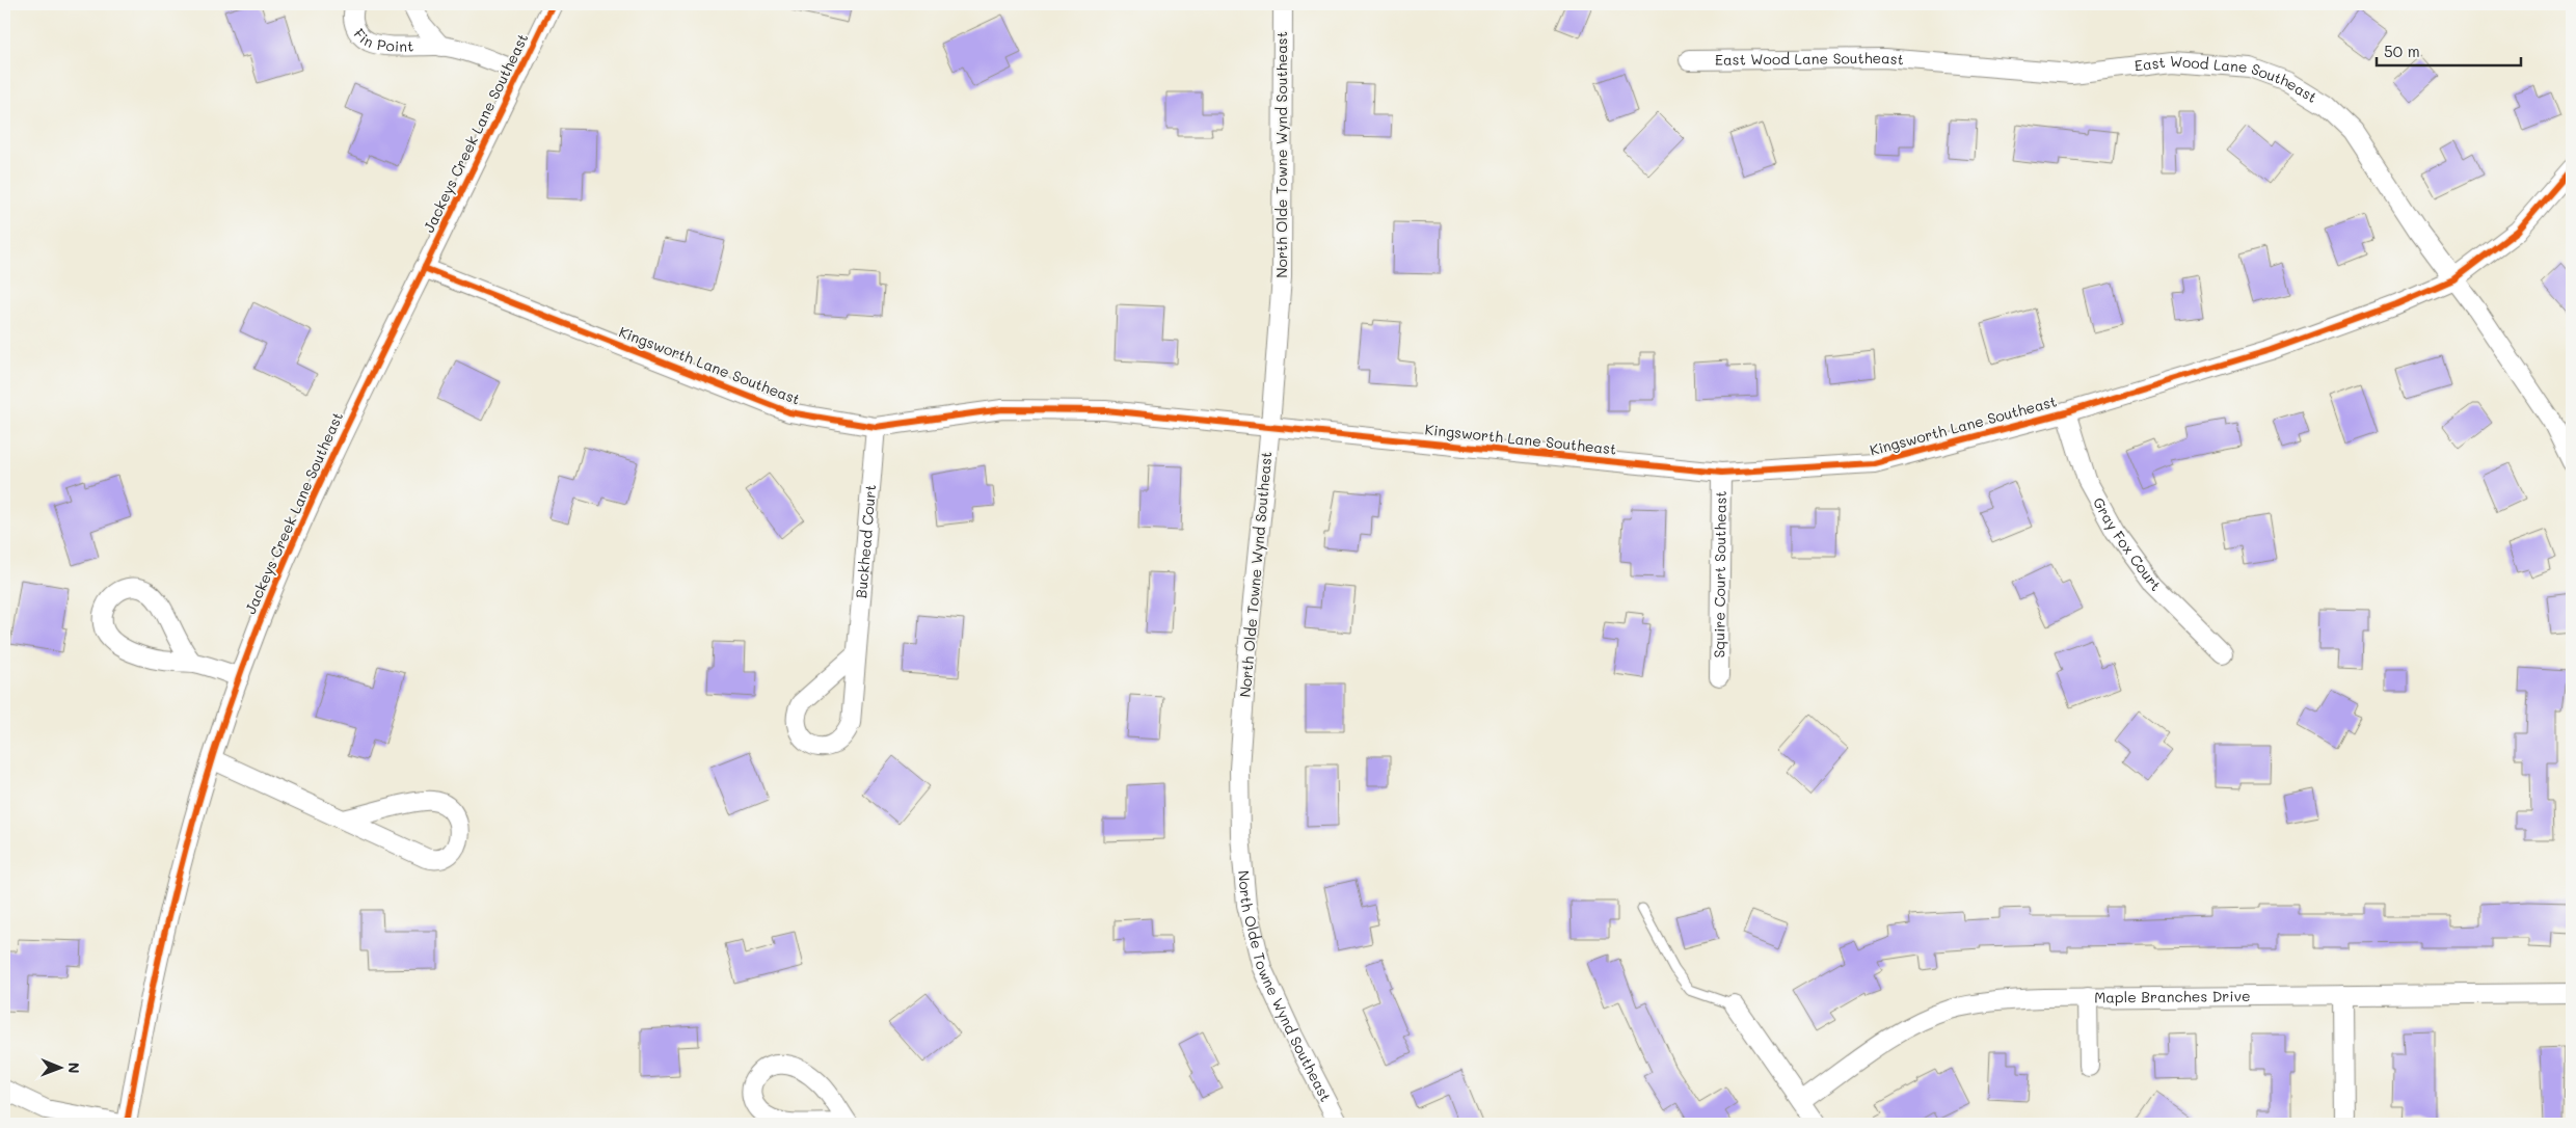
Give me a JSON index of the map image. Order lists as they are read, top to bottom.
{
  "streets": {
    "street": [
      "Fin Point",
      "East Wood Lane Southeast",
      "Jackeys Creek Lane Southeast",
      "North Olde Towne Wynd Southeast",
      "Kingsworth Lane Southeast",
      "Buckhead Court",
      "Gray Fox Court",
      "Squire Court Southeast",
      "Maple Branches Drive"
    ]
  },
  "crossings": [
    ["Fin Point", "Jackeys Creek Lane Southeast"],
    ["East Wood Lane Southeast", "Kingsworth Lane Southeast"],
    ["Jackeys Creek Lane Southeast", "Kingsworth Lane Southeast"],
    ["North Olde Towne Wynd Southeast", "Kingsworth Lane Southeast"],
    ["Kingsworth Lane Southeast", "Buckhead Court"],
    ["Kingsworth Lane Southeast", "Gray Fox Court"],
    ["Kingsworth Lane Southeast", "Squire Court Southeast"]
  ],
  "scale_bar": "50 m",
  "north": "right"
}
